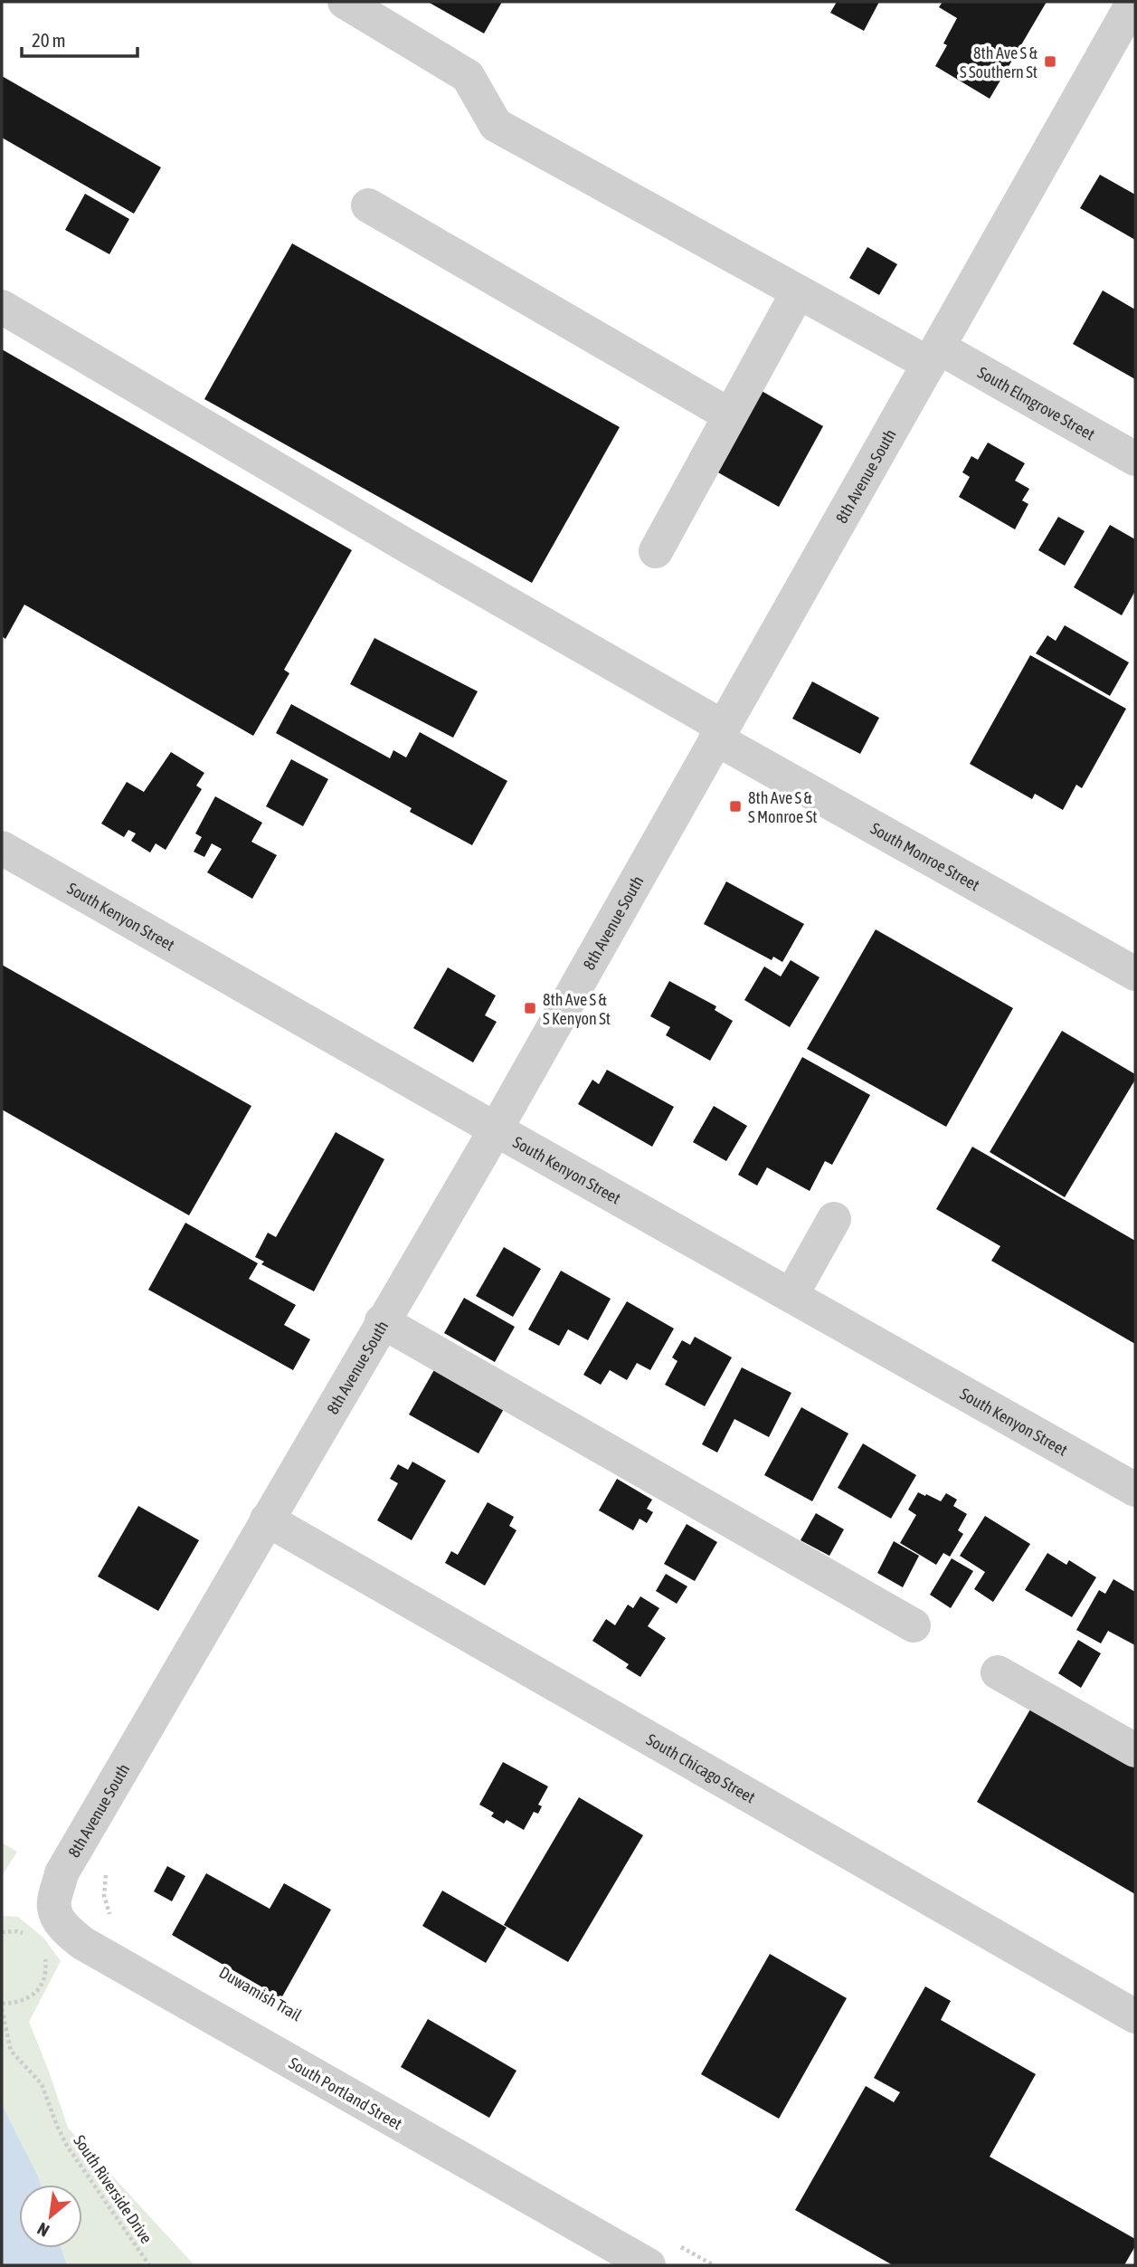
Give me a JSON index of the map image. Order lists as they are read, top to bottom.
{
  "streets": {
    "street": [
      "South Elmgrove Street",
      "8th Avenue South",
      "South Monroe Street",
      "South Kenyon Street",
      "South Chicago Street",
      "South Portland Street"
    ],
    "path": ["South Riverside Drive"]
  },
  "crossings": [
    ["South Elmgrove Street", "8th Avenue South"],
    ["8th Avenue South", "South Monroe Street"],
    ["8th Avenue South", "South Kenyon Street"],
    ["8th Avenue South", "South Chicago Street"],
    ["8th Avenue South", "South Portland Street"]
  ],
  "places": {
    "transit": ["8th Ave S & S Southern St", "8th Ave S & S Monroe St", "8th Ave S & S Kenyon St"]
  },
  "scale_bar": "20 m",
  "north": "bottom left"
}
